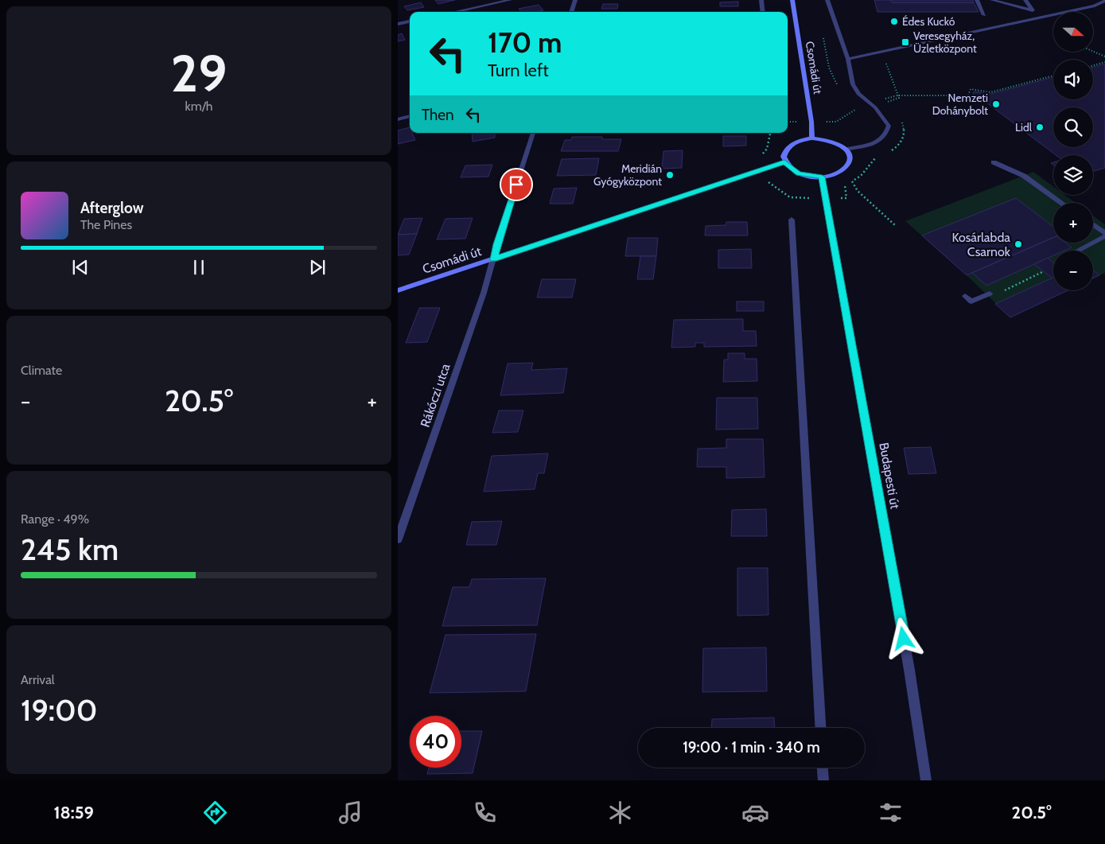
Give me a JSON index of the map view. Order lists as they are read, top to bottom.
{
  "streets": {
    "main road": ["Csomádi út"],
    "street": ["Rákóczi utca", "Budapesti út"]
  },
  "crossings": [
    ["Csomádi út", "Rákóczi utca"],
    ["Csomádi út", "Budapesti út"]
  ],
  "places": {
    "other": [
      "Édes Kuckó",
      "Nemzeti Dohánybolt",
      "Lidl",
      "Meridián Gyógyközpont",
      "Kosárlabda Csarnok"
    ],
    "transit": ["Veresegyház, Üzletközpont"]
  },
  "north": "right",
  "page": {
    "tile": [
      ["29", "km/h"],
      "Climate",
      ["Range · 49%", "245 km"],
      ["Arrival", "19:00"]
    ],
    "map_buttons": ["+", "−"],
    "turn": ["170 m", "Turn left"],
    "then": "Then",
    "song": ["Afterglow", "The Pines"],
    "heat": ["−", "20.5°", "+"],
    "limit": "40",
    "trip": "19:00 · 1 min · 340 m",
    "tabs": ["18:59", "20.5°"]
  }
}
